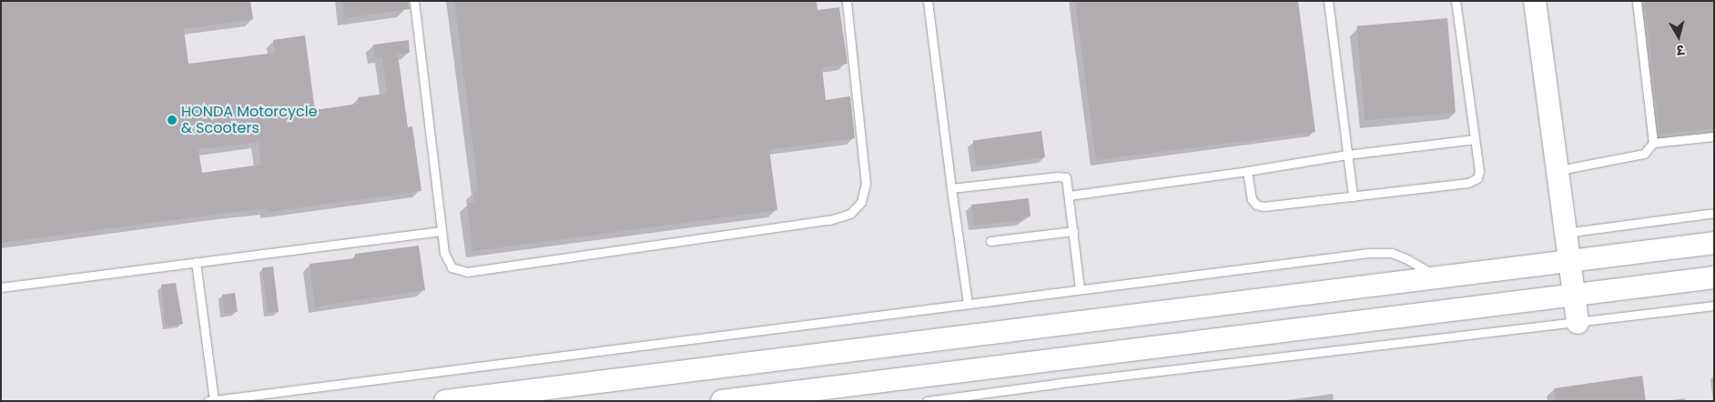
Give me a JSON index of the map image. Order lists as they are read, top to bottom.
{
  "places": ["HONDA Motorcycle & Scooters"],
  "north": "bottom"
}
